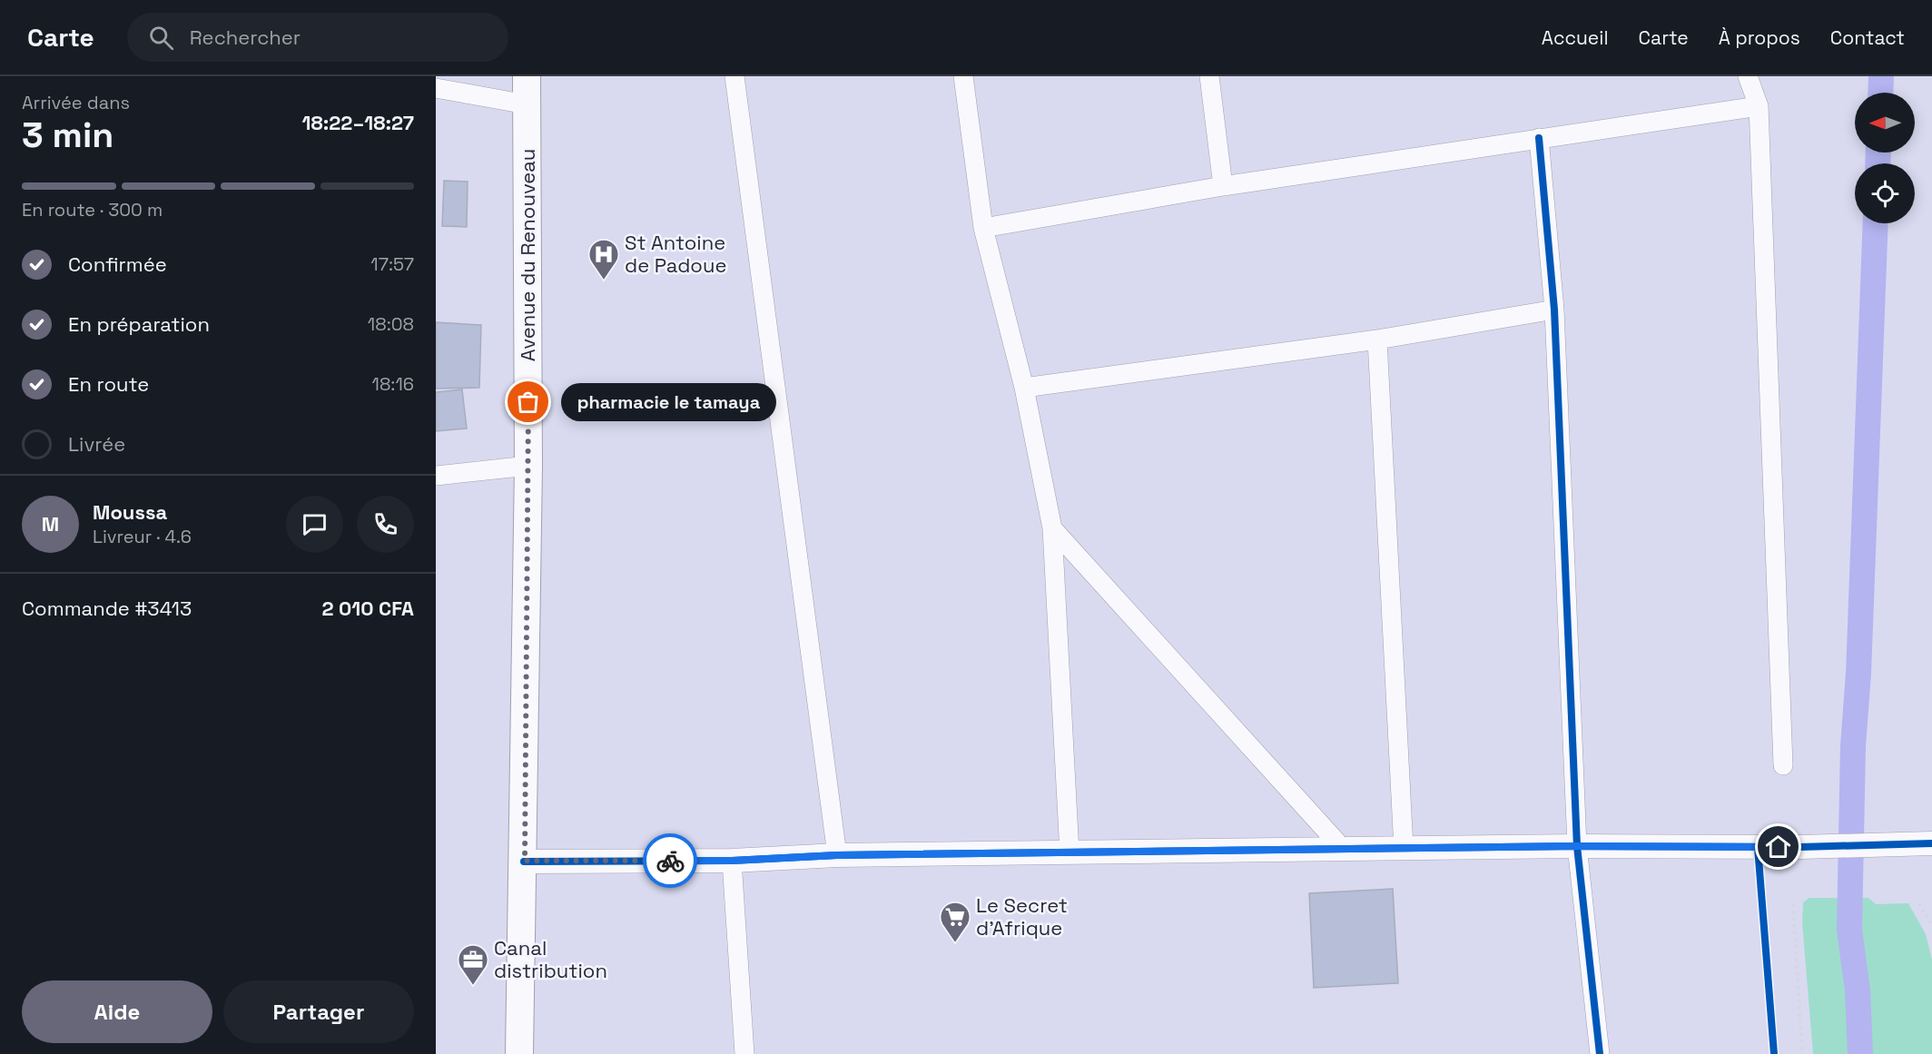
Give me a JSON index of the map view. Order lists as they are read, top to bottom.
{
  "streets": {
    "main road": ["Avenue du Renouveau"]
  },
  "places": {
    "hospital": ["St Antoine de Padoue"],
    "other": ["pharmacie le tamaya"],
    "supermarket": ["Le Secret d'Afrique"],
    "office": ["Canal distribution"]
  },
  "north": "left",
  "page": {
    "header": "Carte",
    "search": "Rechercher",
    "nav": [
      "Accueil",
      "Carte",
      "À propos",
      "Contact"
    ],
    "heading": ["3 min", "Arrivée dans", "18:22–18:27"],
    "panel": [
      "Moussa",
      "Livreur · 4.6",
      "Commande #3413",
      "2 010 CFA"
    ],
    "bar": "En route · 300 m",
    "list": [
      ["Confirmée", "17:57"],
      ["En préparation", "18:08"],
      ["En route", "18:16"],
      "Livrée"
    ],
    "bubble": "pharmacie le tamaya",
    "round": "M",
    "buttons": ["Aide", "Partager"]
  }
}
